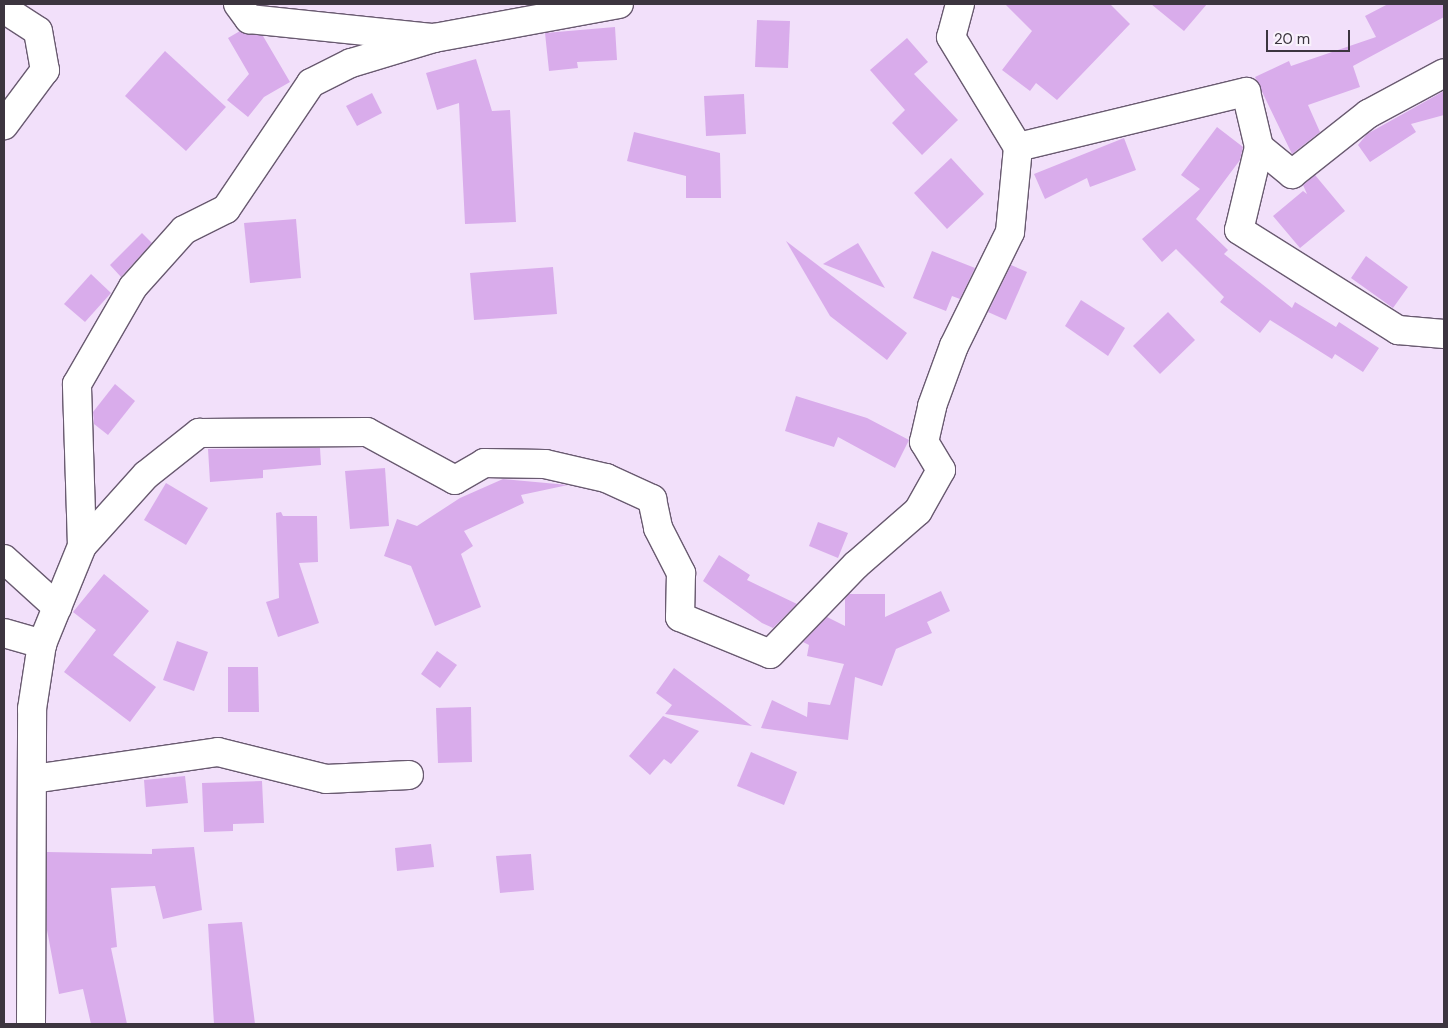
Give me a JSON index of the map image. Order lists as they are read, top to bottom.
{
  "scale_bar": "20 m"
}
